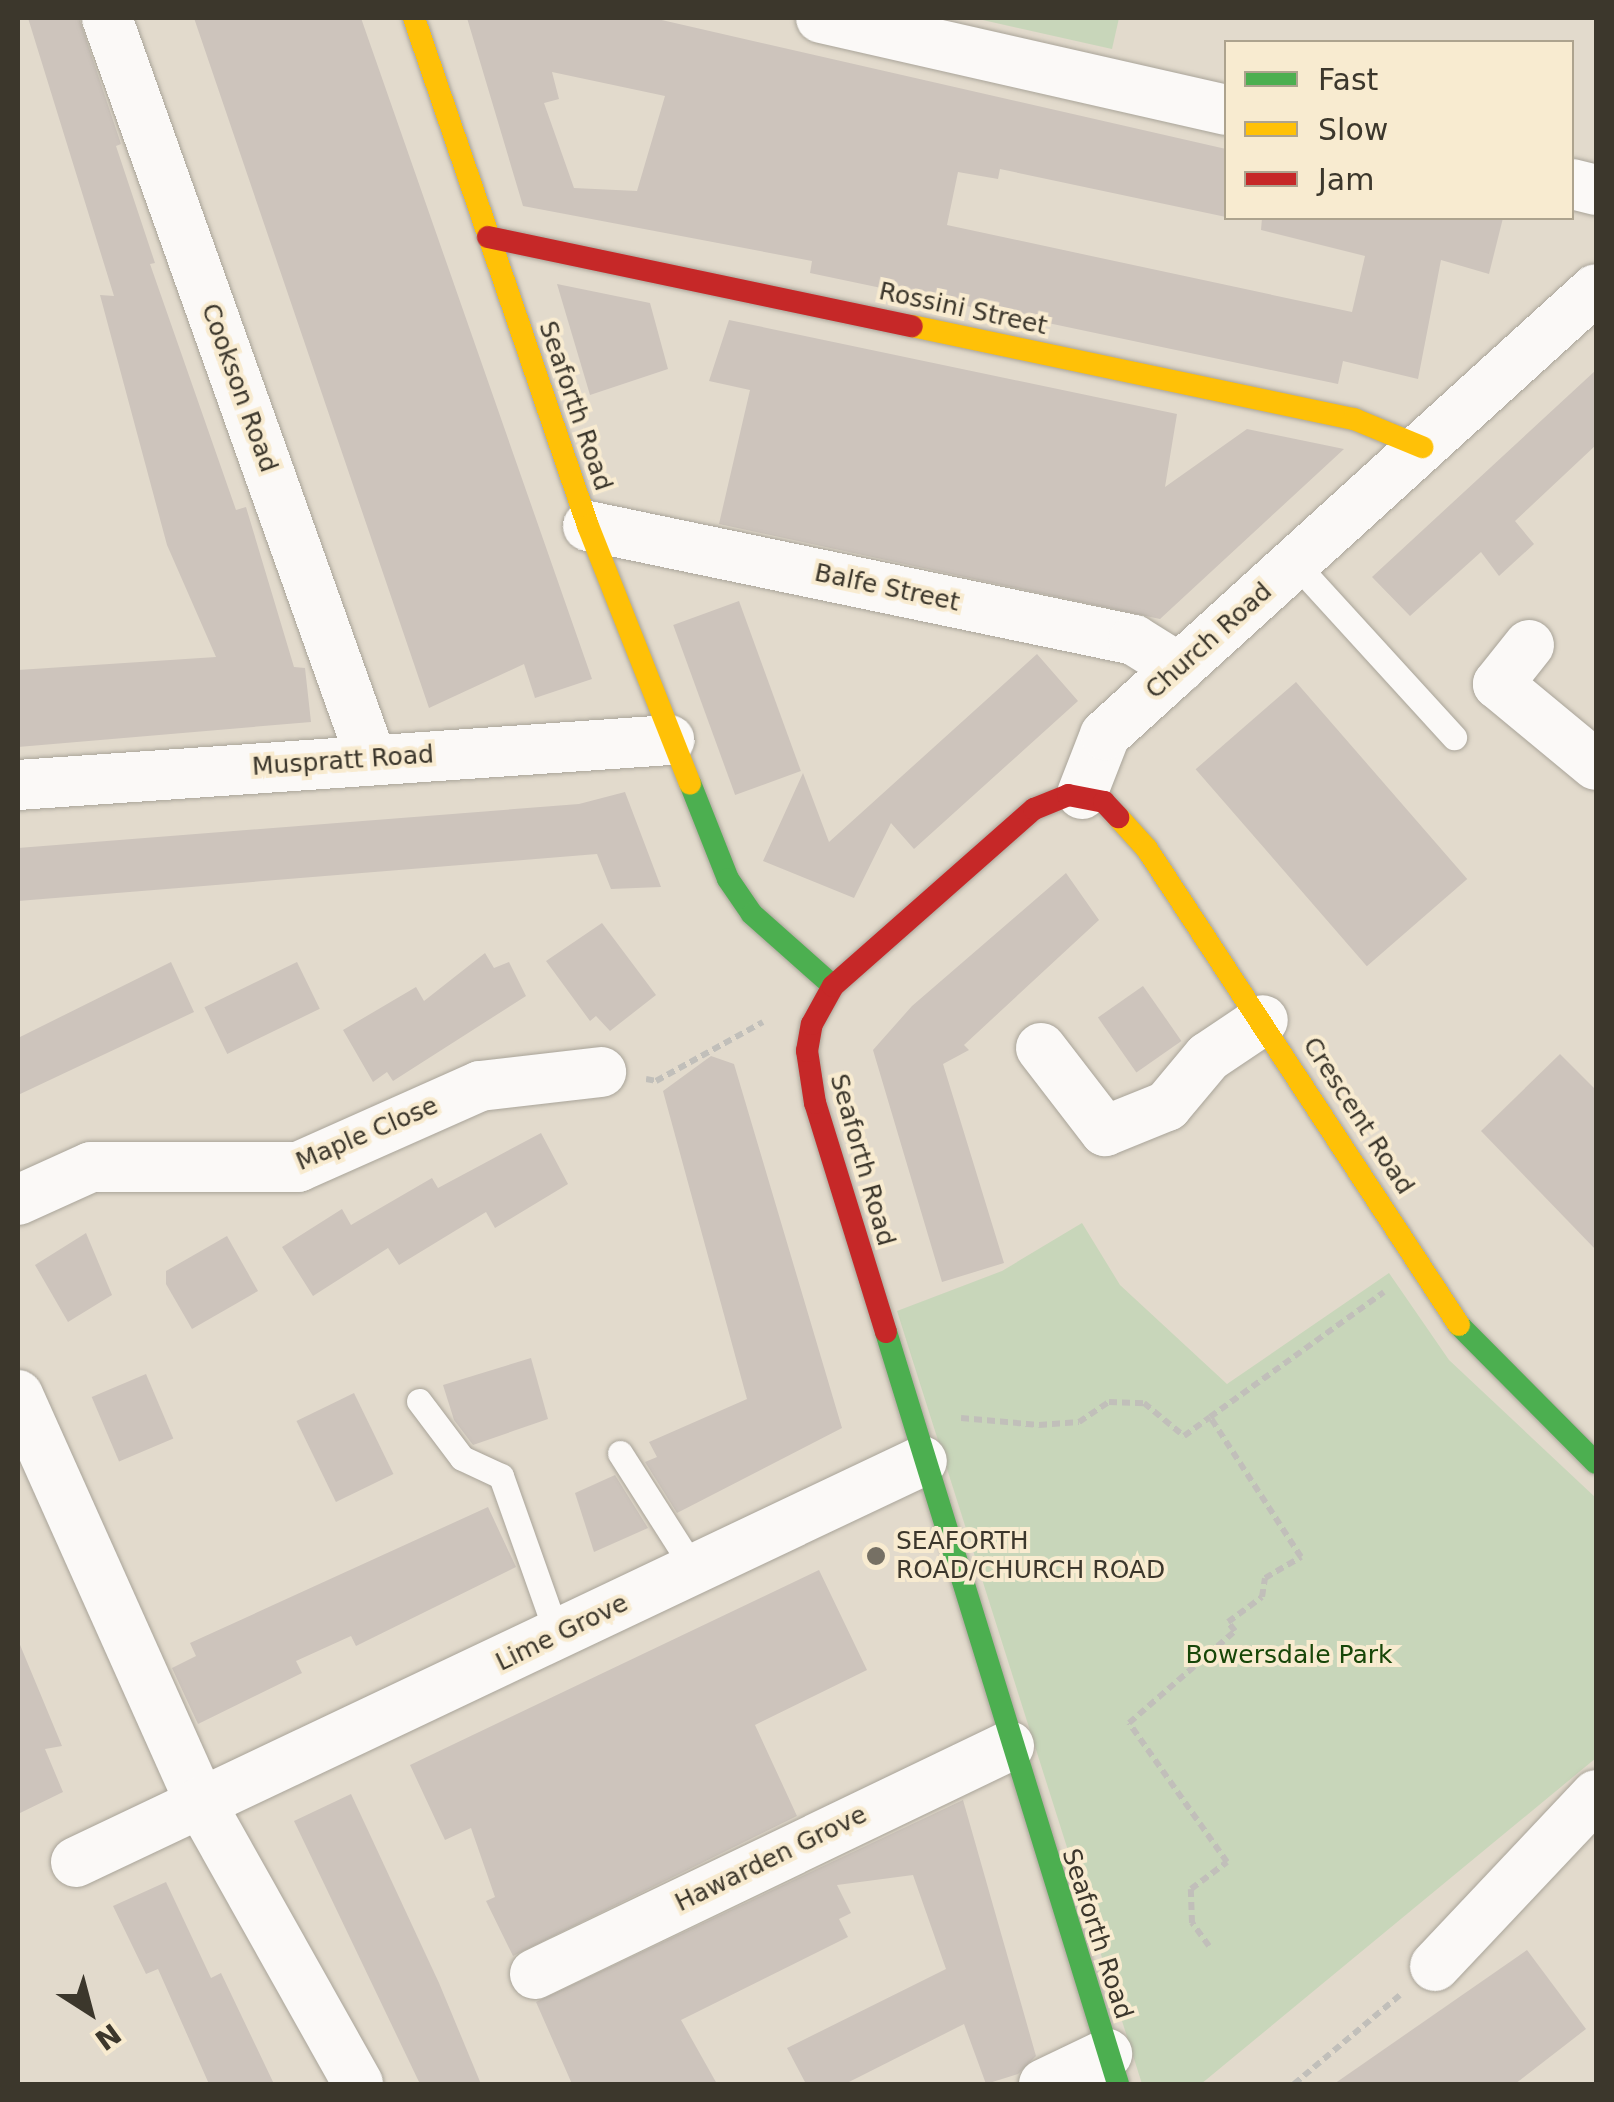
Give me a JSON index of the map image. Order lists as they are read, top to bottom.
{
  "streets": {
    "main road": ["Rossini Street", "Seaforth Road", "Crescent Road"],
    "street": [
      "Cookson Road",
      "Balfe Street",
      "Church Road",
      "Muspratt Road",
      "Maple Close",
      "Lime Grove",
      "Hawarden Grove"
    ]
  },
  "crossings": [
    ["Rossini Street", "Seaforth Road"],
    ["Rossini Street", "Church Road"],
    ["Cookson Road", "Muspratt Road"],
    ["Seaforth Road", "Balfe Street"],
    ["Seaforth Road", "Muspratt Road"],
    ["Seaforth Road", "Lime Grove"],
    ["Seaforth Road", "Hawarden Grove"],
    ["Balfe Street", "Church Road"],
    ["Church Road", "Crescent Road"]
  ],
  "parks": ["Bowersdale Park"],
  "places": ["SEAFORTH ROAD/CHURCH ROAD"],
  "legend": ["Fast", "Slow", "Jam"],
  "north": "bottom right"
}
